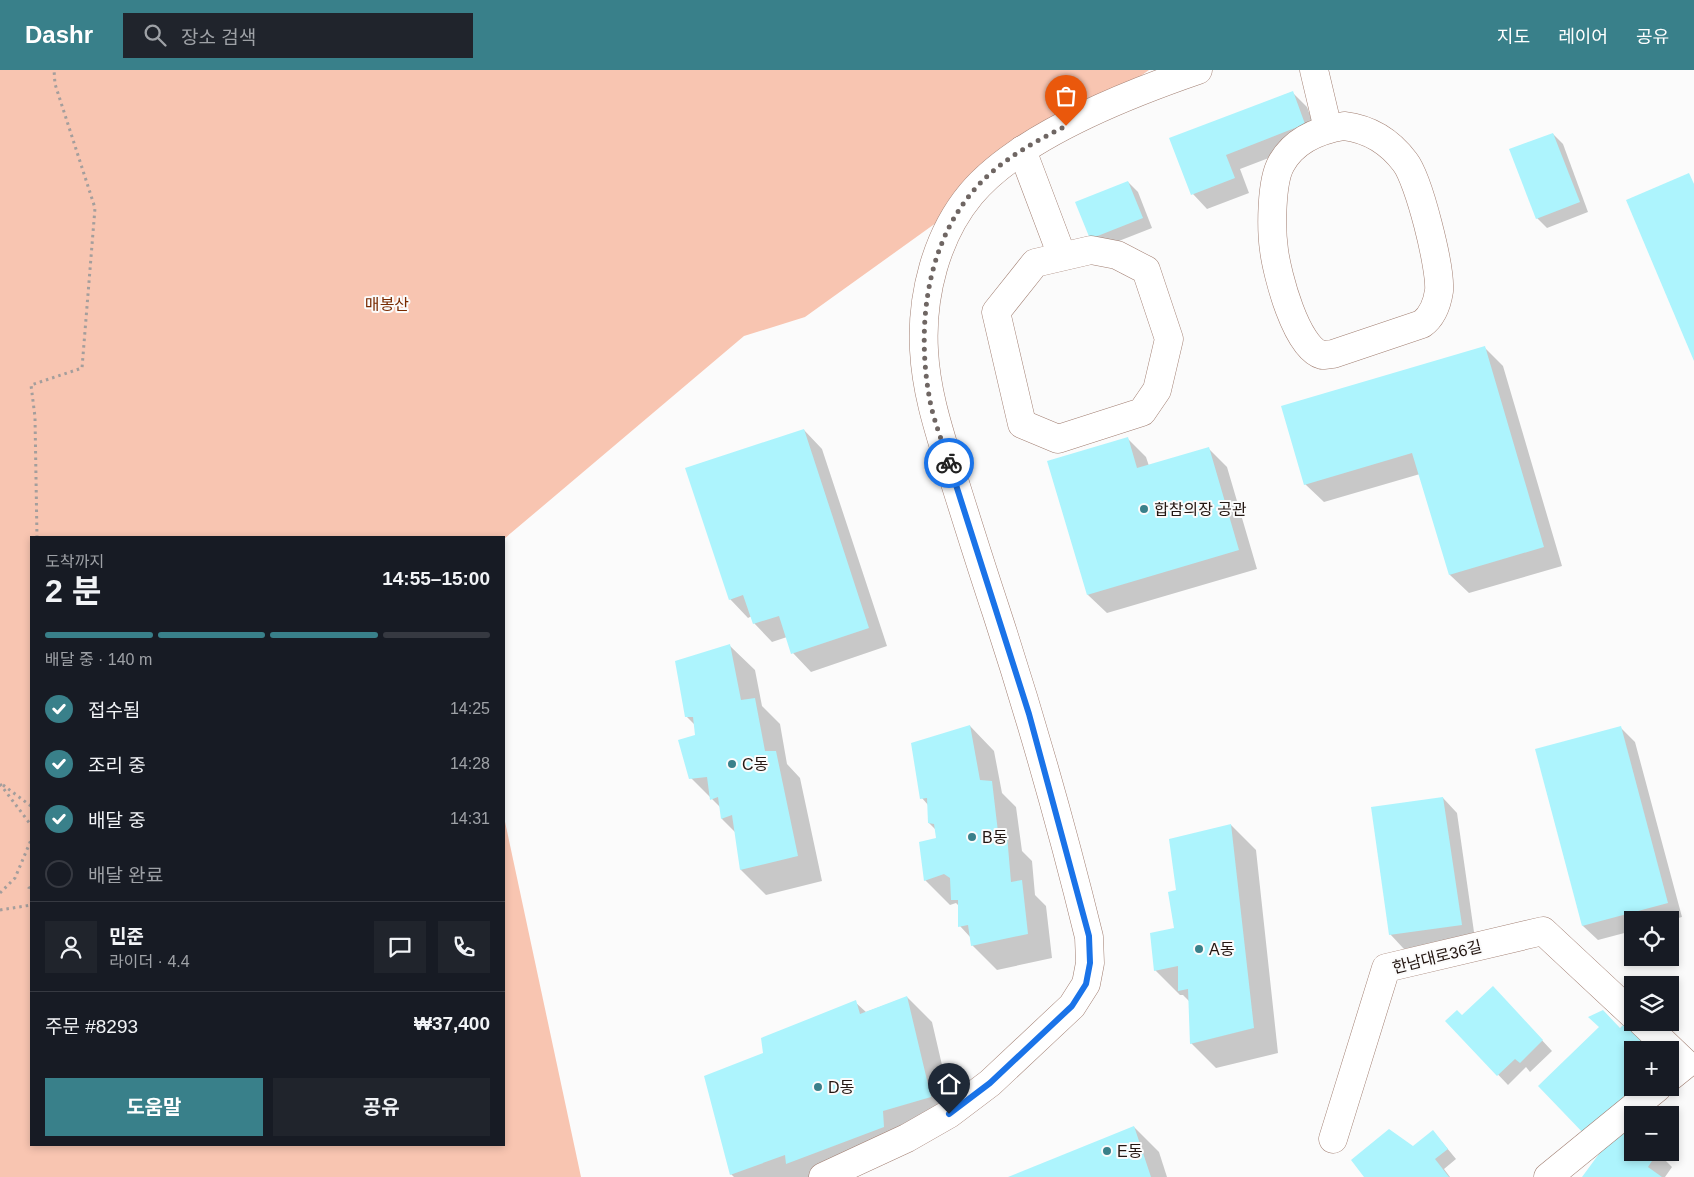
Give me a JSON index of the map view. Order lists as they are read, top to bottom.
{
  "streets": {
    "street": ["한남대로36길"]
  },
  "parks": ["매봉산"],
  "places": [
    "합참의장 공관",
    "C동",
    "B동",
    "A동",
    "D동",
    "E동"
  ],
  "page": {
    "header": "Dashr",
    "search": "장소 검색",
    "nav": ["지도", "레이어", "공유"],
    "heading": ["2 분", "도착까지", "14:55–15:00"],
    "panel": [
      "민준",
      "라이더 · 4.4",
      "주문 #8293",
      "₩37,400"
    ],
    "bar": "배달 중 · 140 m",
    "list": [
      ["접수됨", "14:25"],
      ["조리 중", "14:28"],
      ["배달 중", "14:31"],
      "배달 완료"
    ],
    "map_buttons": ["+", "−"],
    "buttons": ["도움말", "공유"]
  }
}
